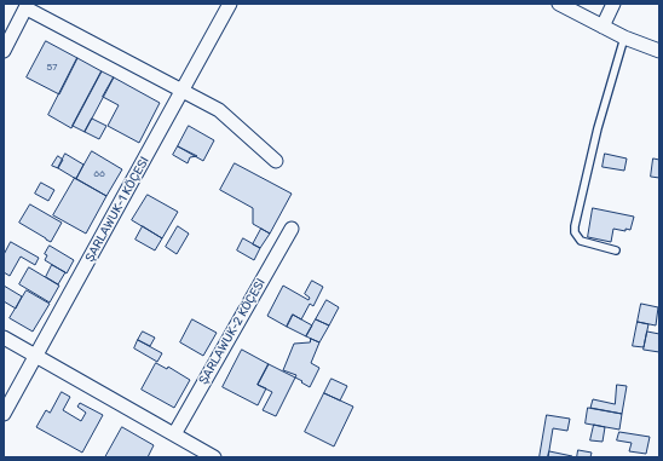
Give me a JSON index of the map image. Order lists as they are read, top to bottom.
{
  "streets": {
    "street": ["ŞARLAWUK-1 KÖÇESI", "ŞARLAWUK-2 KÖÇESI"]
  },
  "house_numbers": ["57", "66"]
}
